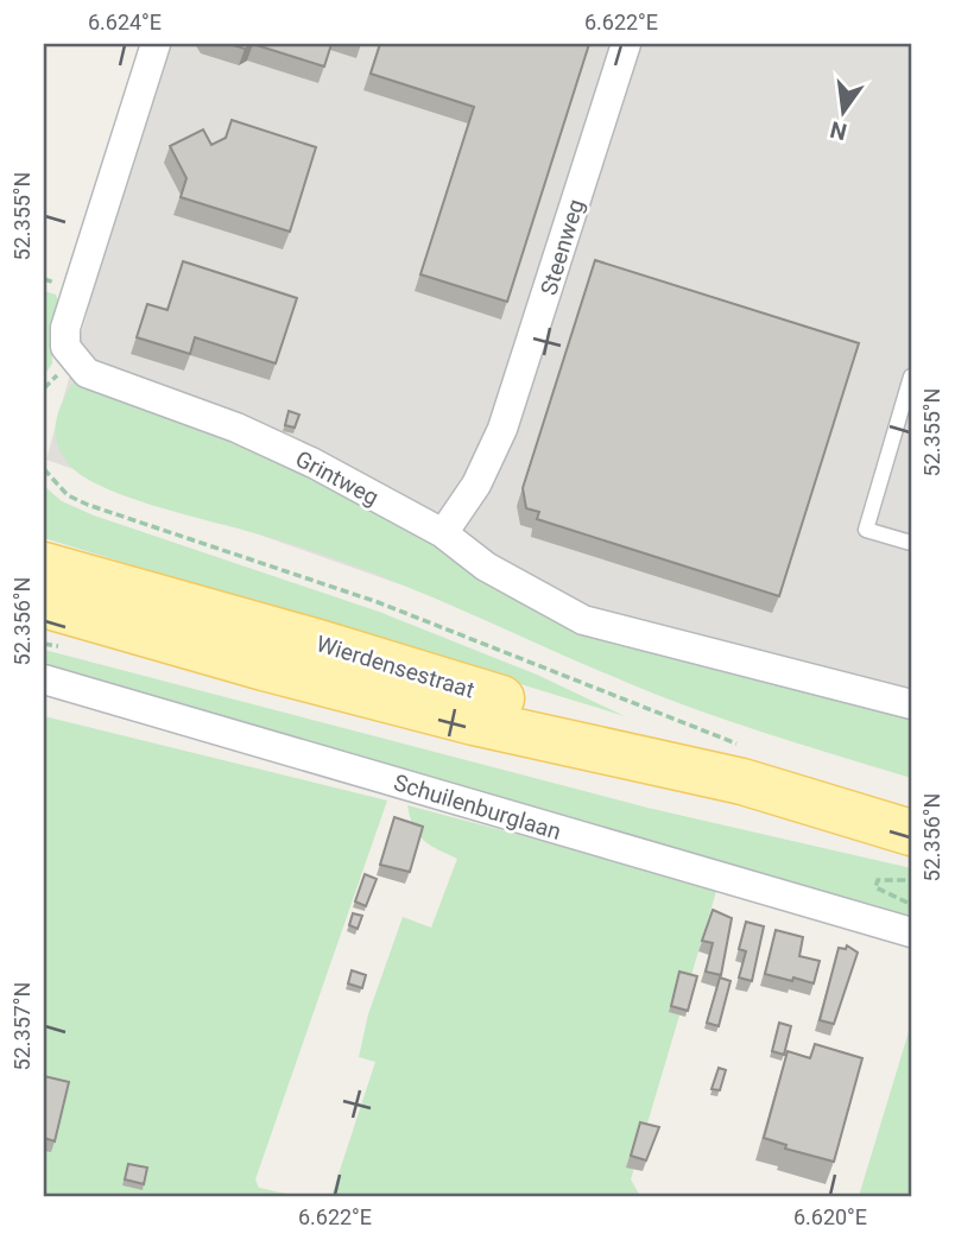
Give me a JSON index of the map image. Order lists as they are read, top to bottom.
{
  "streets": {
    "main road": ["Wierdensestraat"],
    "street": ["Steenweg", "Grintweg", "Schuilenburglaan"]
  },
  "crossings": [
    ["Steenweg", "Grintweg"]
  ],
  "north": "bottom",
  "coordinates": [
    "6.624°E",
    "6.622°E",
    "52.355°N",
    "52.356°N",
    "52.357°N",
    "6.620°E"
  ]
}
